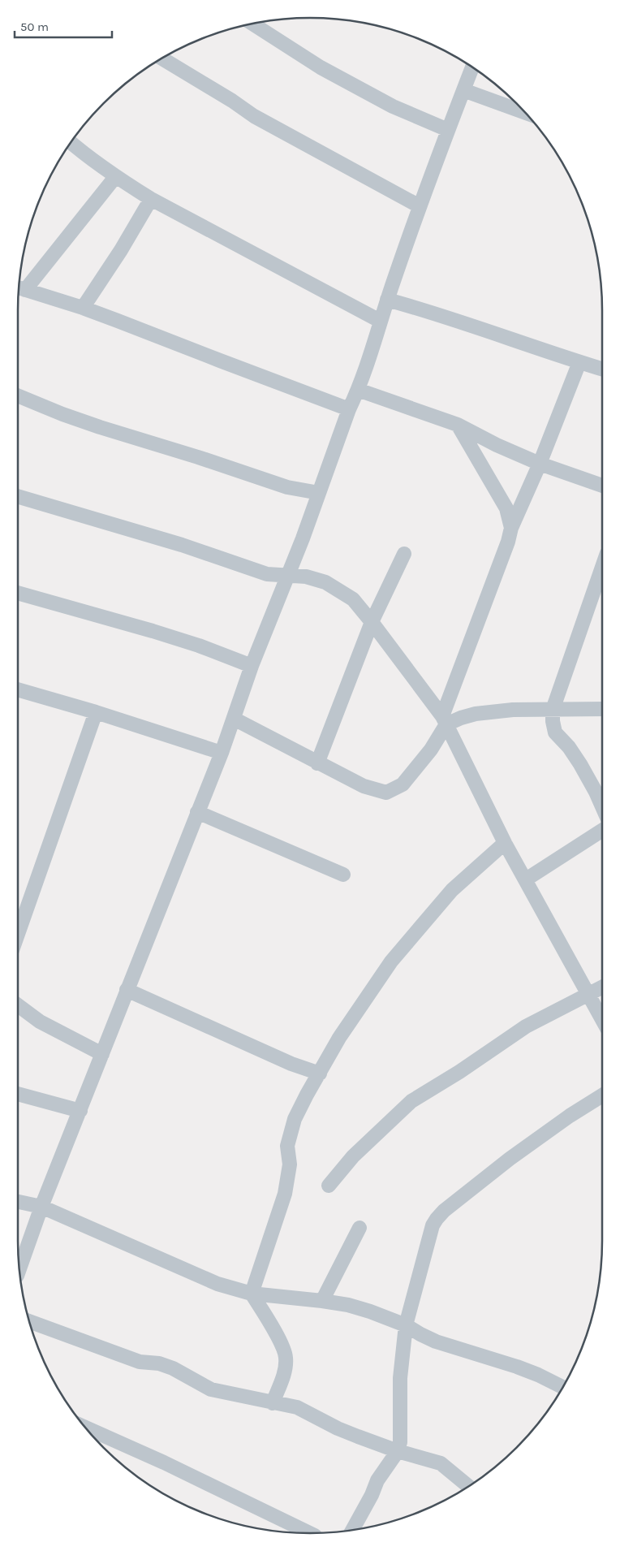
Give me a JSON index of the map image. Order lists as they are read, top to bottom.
{
  "scale_bar": "50 m"
}
